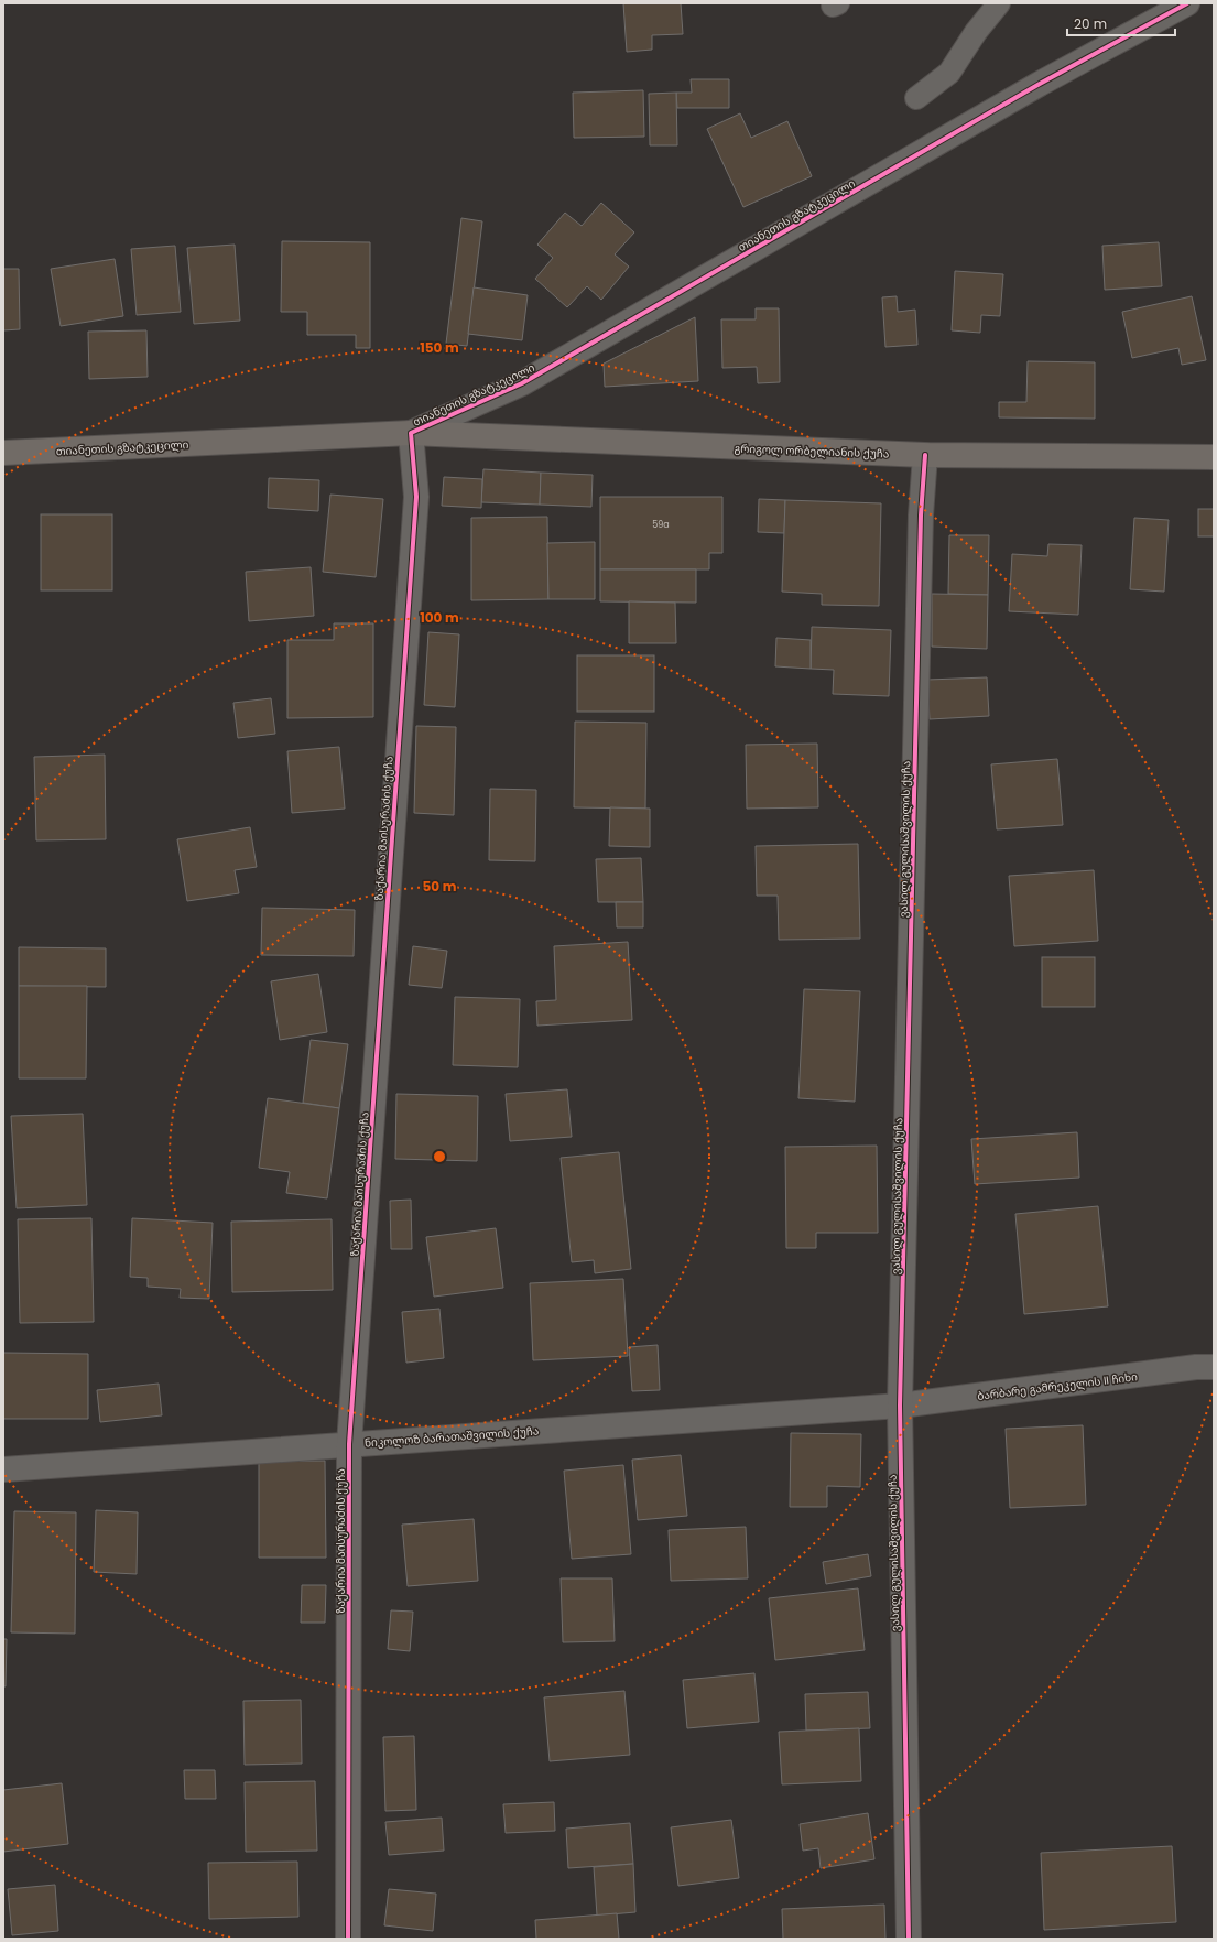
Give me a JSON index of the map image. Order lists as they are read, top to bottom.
{
  "streets": {
    "main road": ["თიანეთის გზატკეცილი", "გრიგოლ ორბელიანის ქუჩა"],
    "street": [
      "ზაქარია მაისურაძის ქუჩა",
      "ვასილ გულისაშვილის ქუჩა",
      "ბარბარე გამრეკელის II ჩიხი",
      "ნიკოლოზ ბარათაშვილის ქუჩა"
    ]
  },
  "crossings": [
    ["თიანეთის გზატკეცილი", "გრიგოლ ორბელიანის ქუჩა"],
    ["თიანეთის გზატკეცილი", "ზაქარია მაისურაძის ქუჩა"],
    ["გრიგოლ ორბელიანის ქუჩა", "ზაქარია მაისურაძის ქუჩა"],
    ["გრიგოლ ორბელიანის ქუჩა", "ვასილ გულისაშვილის ქუჩა"],
    ["ზაქარია მაისურაძის ქუჩა", "ნიკოლოზ ბარათაშვილის ქუჩა"],
    ["ვასილ გულისაშვილის ქუჩა", "ბარბარე გამრეკელის II ჩიხი"],
    ["ვასილ გულისაშვილის ქუჩა", "ნიკოლოზ ბარათაშვილის ქუჩა"],
    ["ბარბარე გამრეკელის II ჩიხი", "ნიკოლოზ ბარათაშვილის ქუჩა"]
  ],
  "house_numbers": ["59a"],
  "scale_bar": "20 m",
  "rings": ["150 m", "100 m", "50 m"]
}
